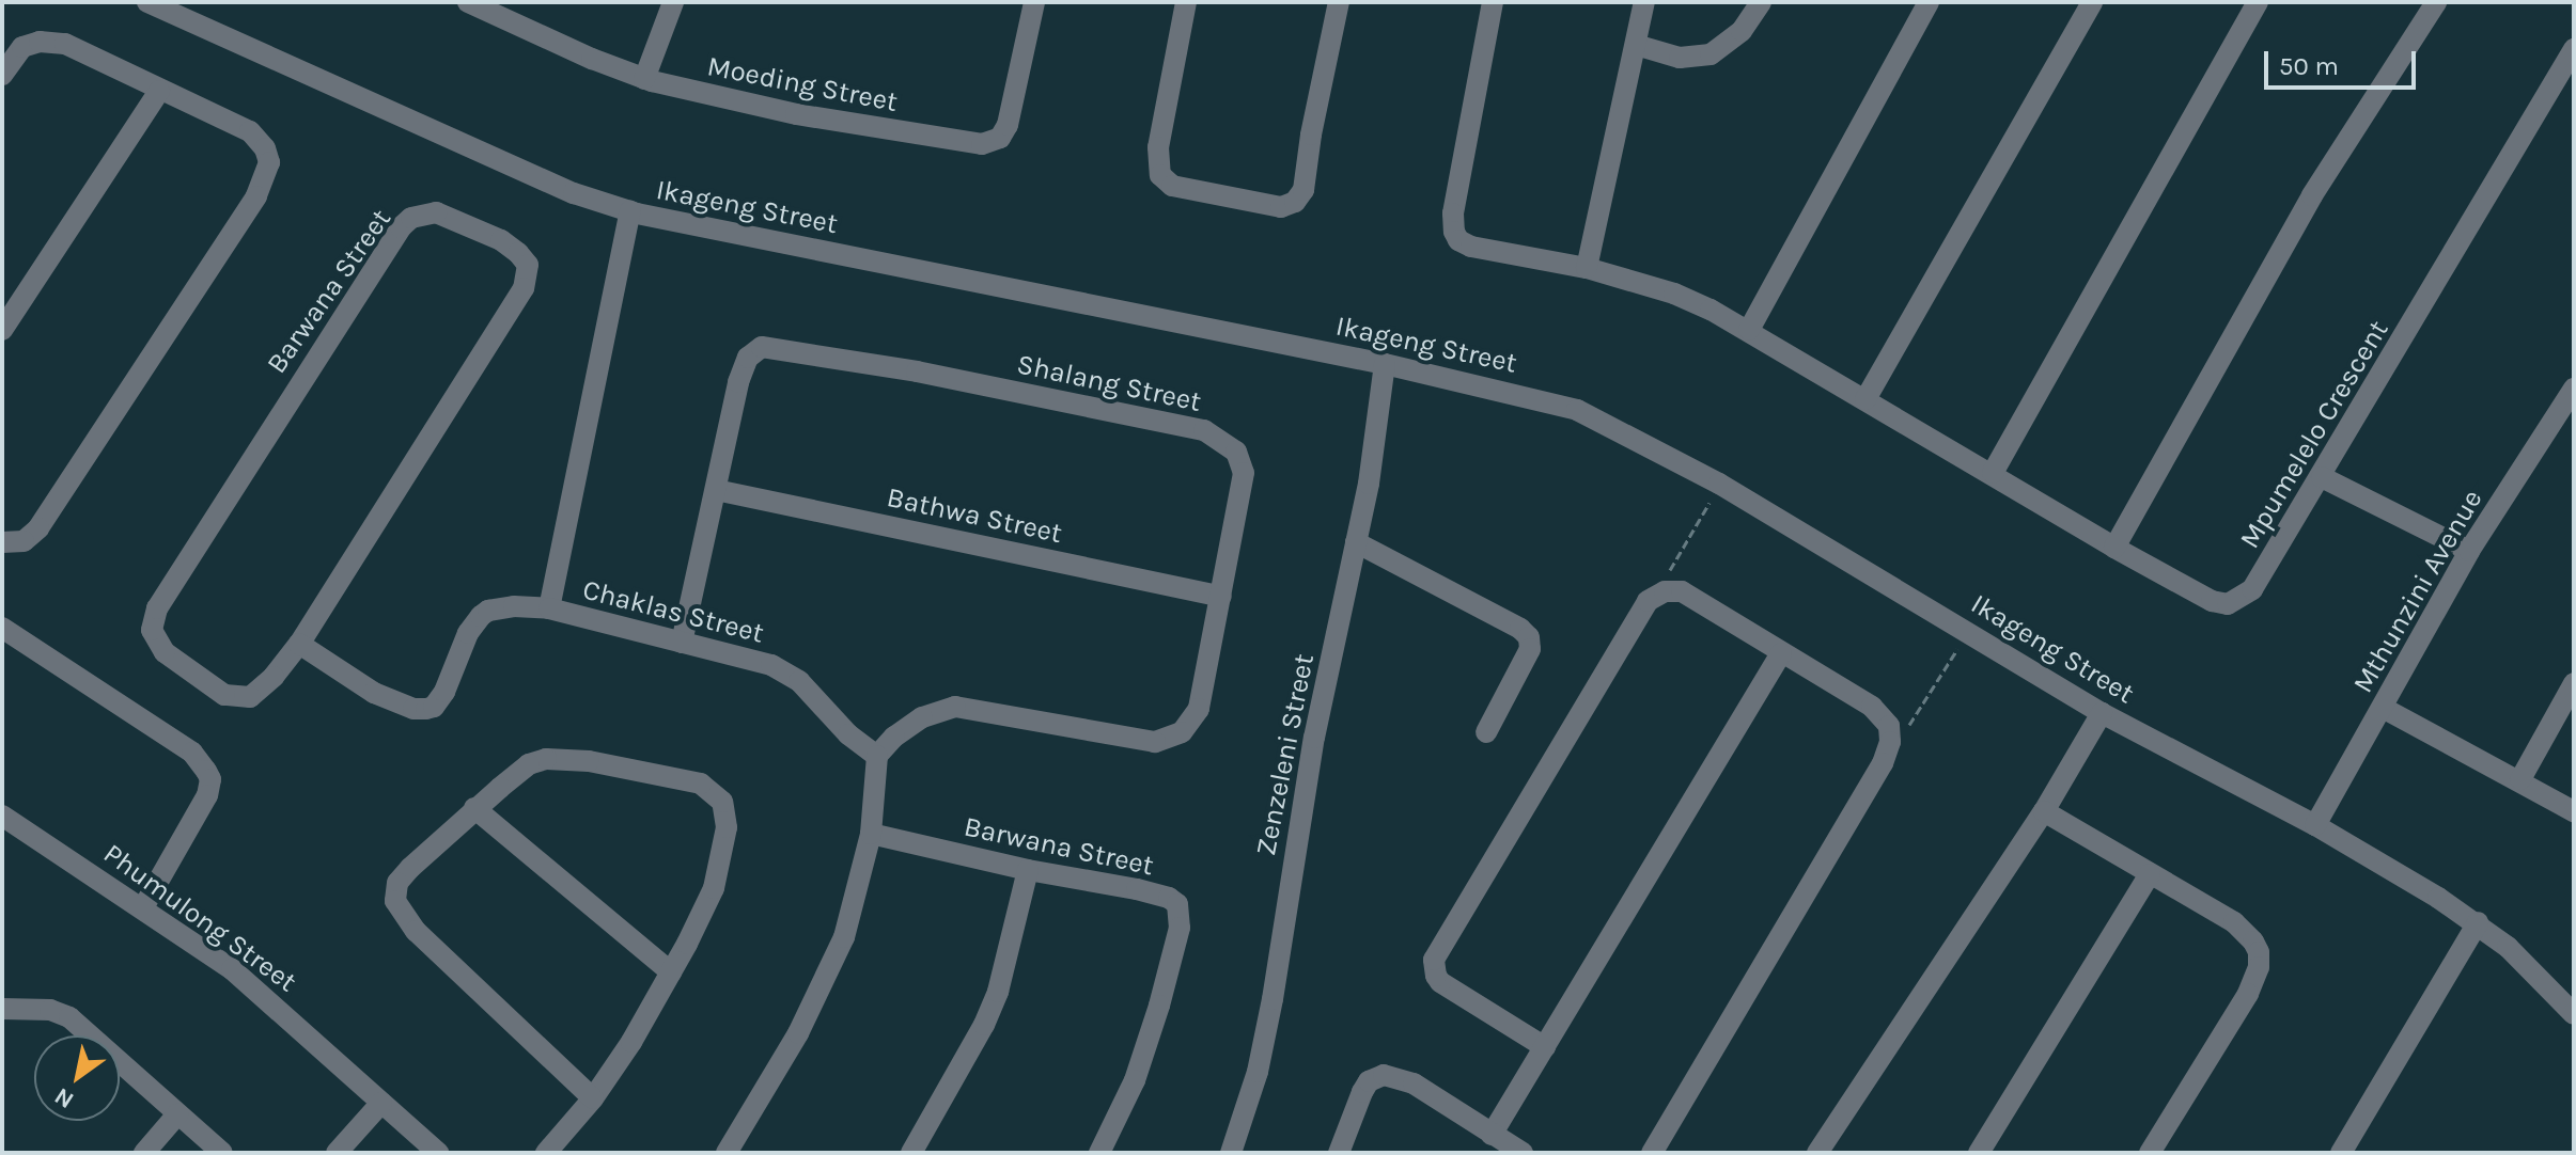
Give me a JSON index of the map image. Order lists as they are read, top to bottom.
{
  "streets": {
    "street": [
      "Moeding Street",
      "Ikageng Street",
      "Barwana Street",
      "Shalang Street",
      "Mpumelelo Crescent",
      "Bathwa Street",
      "Mthunzini Avenue",
      "Chaklas Street",
      "Zenzeleni Street",
      "Phumulong Street"
    ]
  },
  "crossings": [
    ["Ikageng Street", "Mthunzini Avenue"],
    ["Ikageng Street", "Chaklas Street"],
    ["Ikageng Street", "Zenzeleni Street"],
    ["Shalang Street", "Bathwa Street"],
    ["Shalang Street", "Chaklas Street"]
  ],
  "scale_bar": "50 m",
  "north": "bottom left"
}
